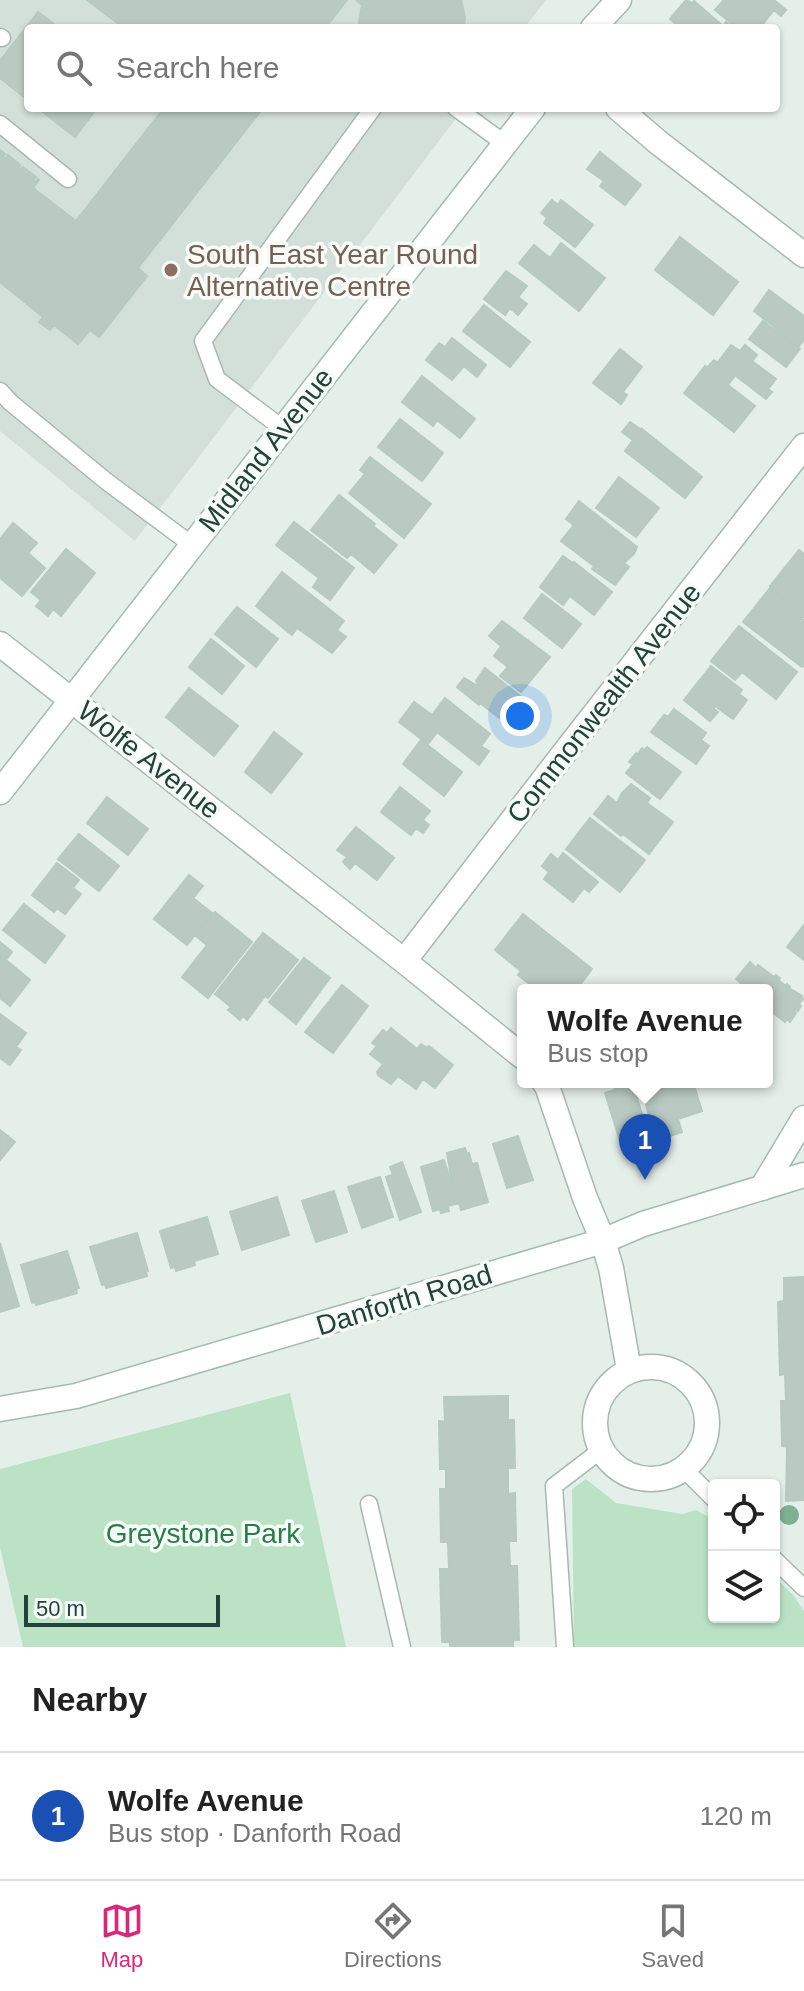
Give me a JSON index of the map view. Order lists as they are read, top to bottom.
{
  "streets": {
    "street": [
      "Midland Avenue",
      "Commonwealth Avenue",
      "Wolfe Avenue",
      "Danforth Road"
    ]
  },
  "crossings": [
    ["Midland Avenue", "Wolfe Avenue"],
    ["Commonwealth Avenue", "Wolfe Avenue"]
  ],
  "parks": ["Greystone Park"],
  "places": ["South East Year Round Alternative Centre"],
  "scale_bar": "50 m",
  "page": {
    "search": "Search here",
    "popup": ["Wolfe Avenue", "Bus stop"],
    "pins": "1",
    "scale": "50 m",
    "heading": "Nearby",
    "list": [
      {
        "mark": "1",
        "name": "Wolfe Avenue",
        "note": "Bus stop · Danforth Road",
        "value": "120 m"
      }
    ],
    "nav": ["Map", "Directions", "Saved"]
  }
}
